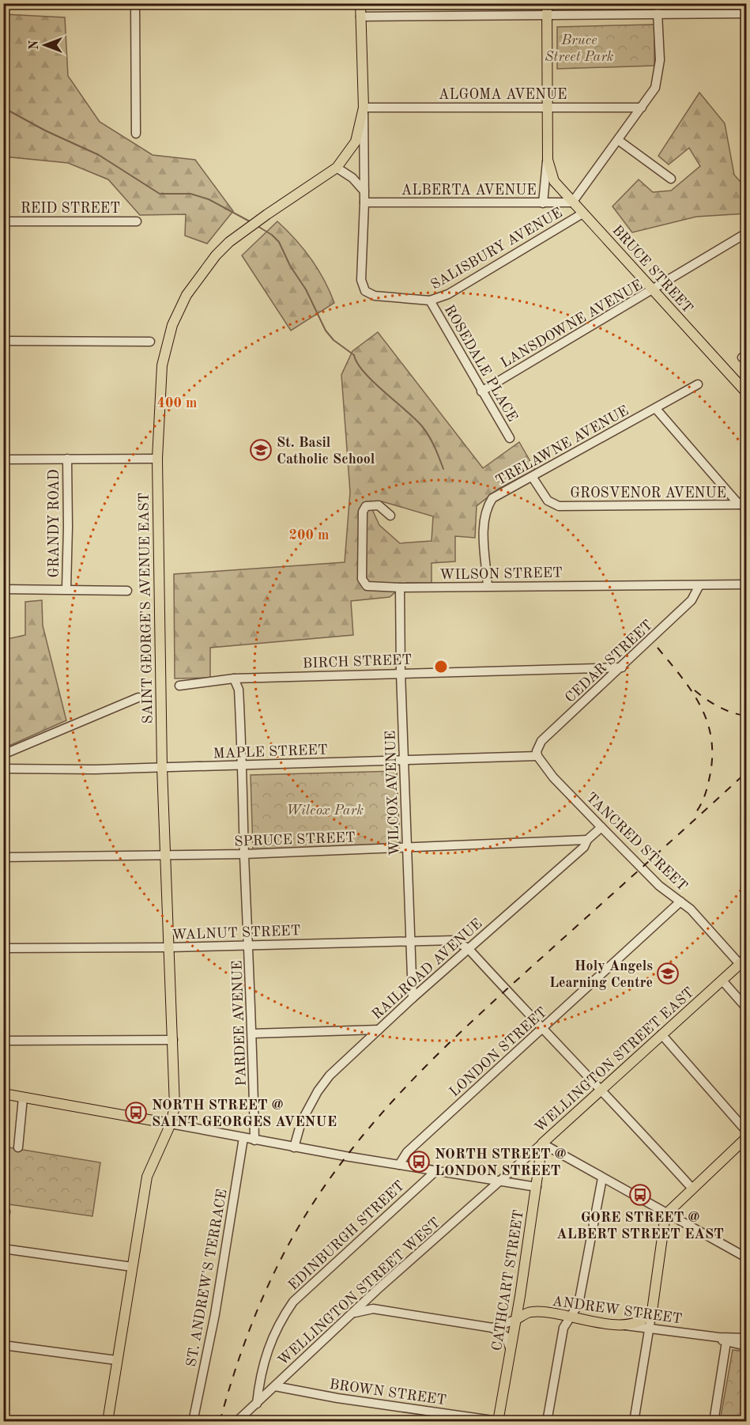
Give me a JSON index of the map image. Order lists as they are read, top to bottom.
{
  "streets": {
    "main road": [
      "BRUCE STREET",
      "SAINT GEORGE'S AVENUE EAST",
      "WELLINGTON STREET EAST",
      "CATHCART STREET",
      "ANDREW STREET"
    ],
    "street": [
      "ALGOMA AVENUE",
      "ALBERTA AVENUE",
      "REID STREET",
      "SALISBURY AVENUE",
      "LANSDOWNE AVENUE",
      "ROSEDALE PLACE",
      "TRELAWNE AVENUE",
      "GROSVENOR AVENUE",
      "GRANDY ROAD",
      "WILSON STREET",
      "BIRCH STREET",
      "CEDAR STREET",
      "MAPLE STREET",
      "WILCOX AVENUE",
      "SPRUCE STREET",
      "TANCRED STREET",
      "WALNUT STREET",
      "RAILROAD AVENUE",
      "PARDEE AVENUE",
      "LONDON STREET",
      "EDINBURGH STREET",
      "ST. ANDREW'S TERRACE",
      "WELLINGTON STREET WEST",
      "BROWN STREET"
    ]
  },
  "crossings": [
    ["ALGOMA AVENUE", "SALISBURY AVENUE"],
    ["ALGOMA AVENUE", "BRUCE STREET"],
    ["ALGOMA AVENUE", "SAINT GEORGE'S AVENUE EAST"],
    ["ALBERTA AVENUE", "SALISBURY AVENUE"],
    ["ALBERTA AVENUE", "BRUCE STREET"],
    ["SALISBURY AVENUE", "BRUCE STREET"],
    ["SALISBURY AVENUE", "ROSEDALE PLACE"],
    ["BRUCE STREET", "LANSDOWNE AVENUE"],
    ["LANSDOWNE AVENUE", "ROSEDALE PLACE"],
    ["TRELAWNE AVENUE", "GROSVENOR AVENUE"],
    ["TRELAWNE AVENUE", "WILSON STREET"],
    ["WILSON STREET", "CEDAR STREET"],
    ["WILSON STREET", "WILCOX AVENUE"],
    ["SAINT GEORGE'S AVENUE EAST", "MAPLE STREET"],
    ["SAINT GEORGE'S AVENUE EAST", "SPRUCE STREET"],
    ["SAINT GEORGE'S AVENUE EAST", "WALNUT STREET"],
    ["BIRCH STREET", "CEDAR STREET"],
    ["BIRCH STREET", "WILCOX AVENUE"],
    ["BIRCH STREET", "PARDEE AVENUE"],
    ["CEDAR STREET", "MAPLE STREET"],
    ["CEDAR STREET", "TANCRED STREET"],
    ["MAPLE STREET", "WILCOX AVENUE"],
    ["MAPLE STREET", "TANCRED STREET"],
    ["MAPLE STREET", "PARDEE AVENUE"],
    ["WILCOX AVENUE", "SPRUCE STREET"],
    ["WILCOX AVENUE", "WALNUT STREET"],
    ["WILCOX AVENUE", "RAILROAD AVENUE"],
    ["SPRUCE STREET", "RAILROAD AVENUE"],
    ["SPRUCE STREET", "PARDEE AVENUE"],
    ["TANCRED STREET", "RAILROAD AVENUE"],
    ["TANCRED STREET", "LONDON STREET"],
    ["TANCRED STREET", "WELLINGTON STREET EAST"],
    ["WALNUT STREET", "RAILROAD AVENUE"],
    ["WALNUT STREET", "PARDEE AVENUE"],
    ["WELLINGTON STREET EAST", "CATHCART STREET"],
    ["WELLINGTON STREET EAST", "WELLINGTON STREET WEST"],
    ["EDINBURGH STREET", "WELLINGTON STREET WEST"],
    ["CATHCART STREET", "ANDREW STREET"],
    ["CATHCART STREET", "BROWN STREET"],
    ["WELLINGTON STREET WEST", "BROWN STREET"]
  ],
  "parks": ["Bruce Street Park", "Wilcox Park"],
  "places": {
    "school or university": ["St. Basil Catholic School", "Holy Angels Learning Centre"],
    "bus stop": ["NORTH STREET @ SAINT GEORGES AVENUE", "NORTH STREET @ LONDON STREET", "GORE STREET @ ALBERT STREET EAST"]
  },
  "north": "left",
  "rings": ["400 m", "200 m"]
}
